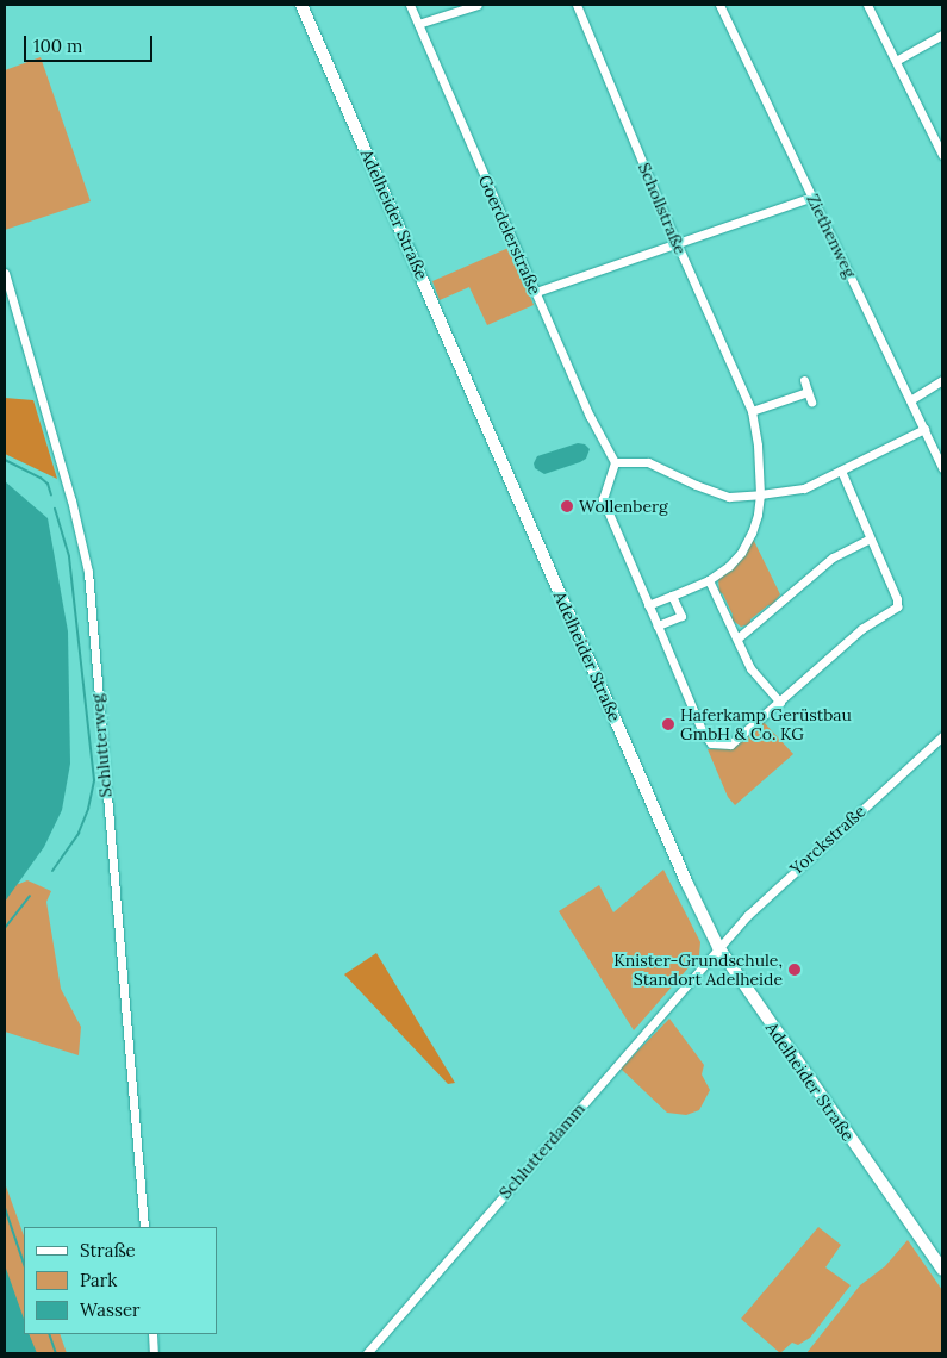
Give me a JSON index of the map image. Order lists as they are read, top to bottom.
{
  "streets": {
    "main road": ["Adelheider Straße"],
    "street": [
      "Schollstraße",
      "Goerdelerstraße",
      "Ziethenweg",
      "Schlutterweg",
      "Yorckstraße",
      "Schlutterdamm"
    ]
  },
  "crossings": [
    ["Adelheider Straße", "Yorckstraße"],
    ["Adelheider Straße", "Schlutterdamm"],
    ["Yorckstraße", "Schlutterdamm"]
  ],
  "places": ["Wollenberg", "Haferkamp Gerüstbau GmbH & Co. KG", "Knister-Grundschule, Standort Adelheide"],
  "legend": ["Straße", "Park", "Wasser"],
  "scale_bar": "100 m"
}
